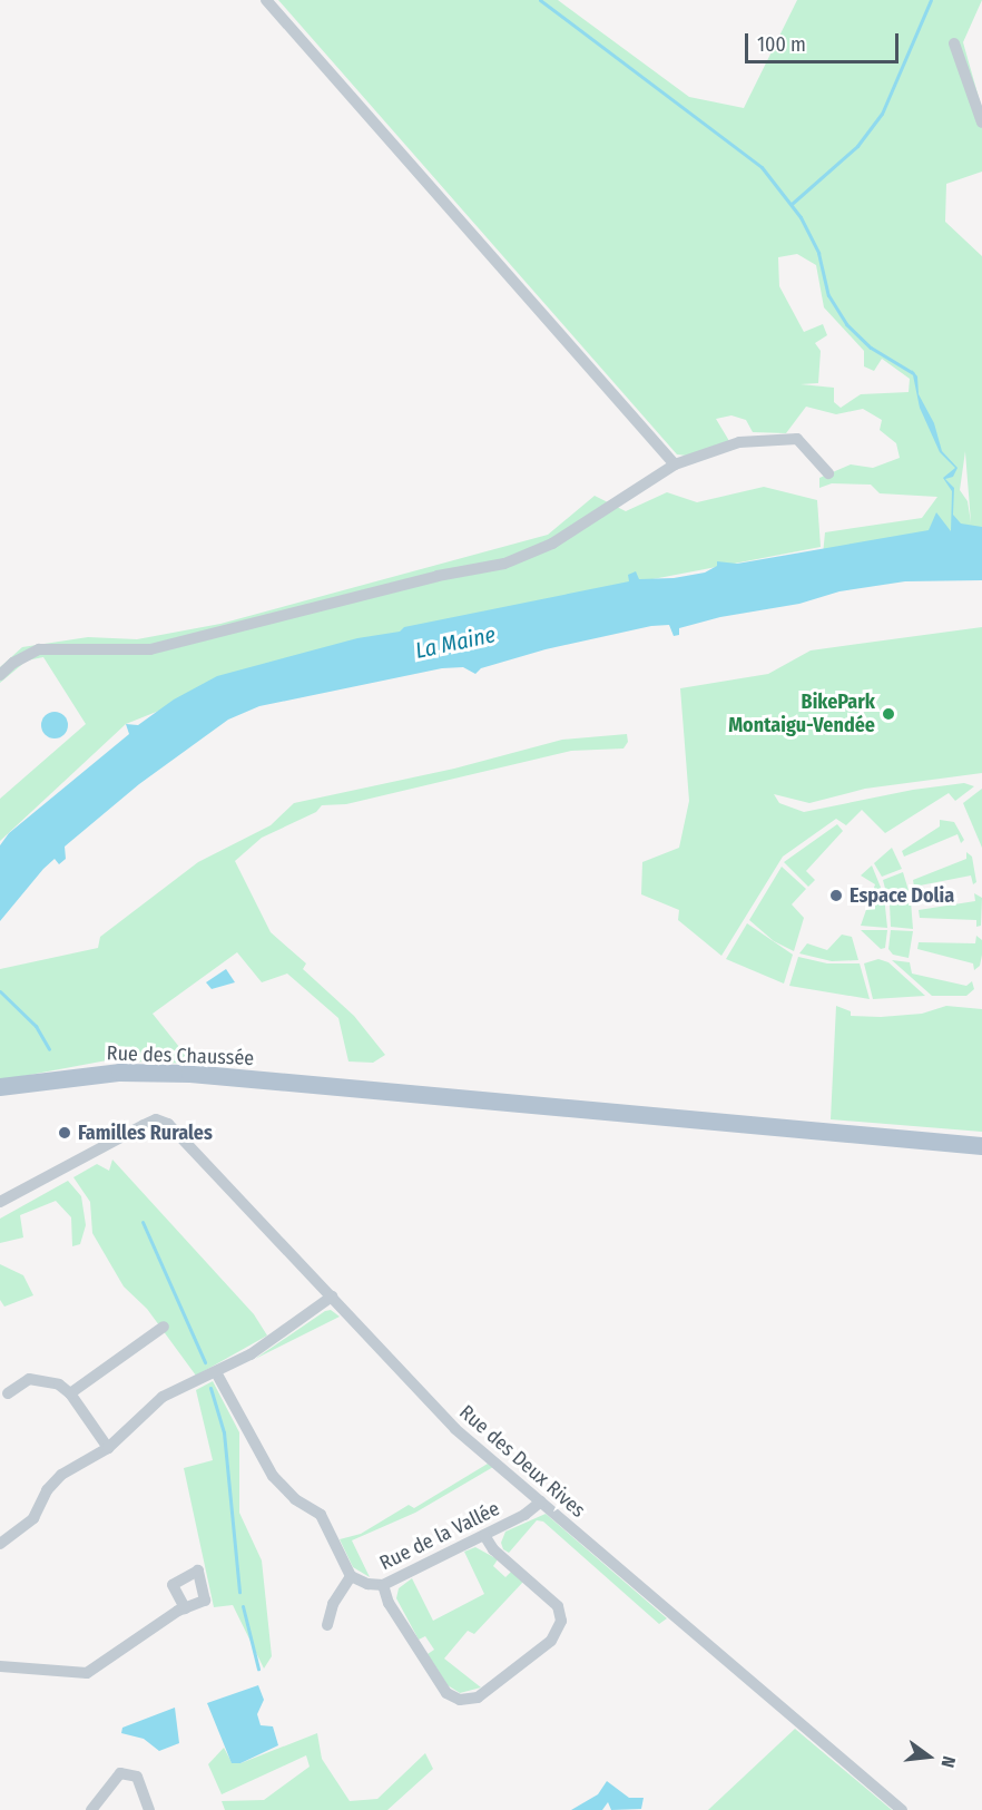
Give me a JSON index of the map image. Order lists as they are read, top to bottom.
{
  "streets": {
    "main road": ["Rue des Chaussée"],
    "street": ["Rue des Deux Rives", "Rue de la Vallée"]
  },
  "crossings": [
    ["Rue des Deux Rives", "Rue de la Vallée"]
  ],
  "water": ["La Maine"],
  "places": ["BikePark Montaigu-Vendée", "Espace Dolia", "Familles Rurales"],
  "scale_bar": "100 m",
  "north": "right"
}
